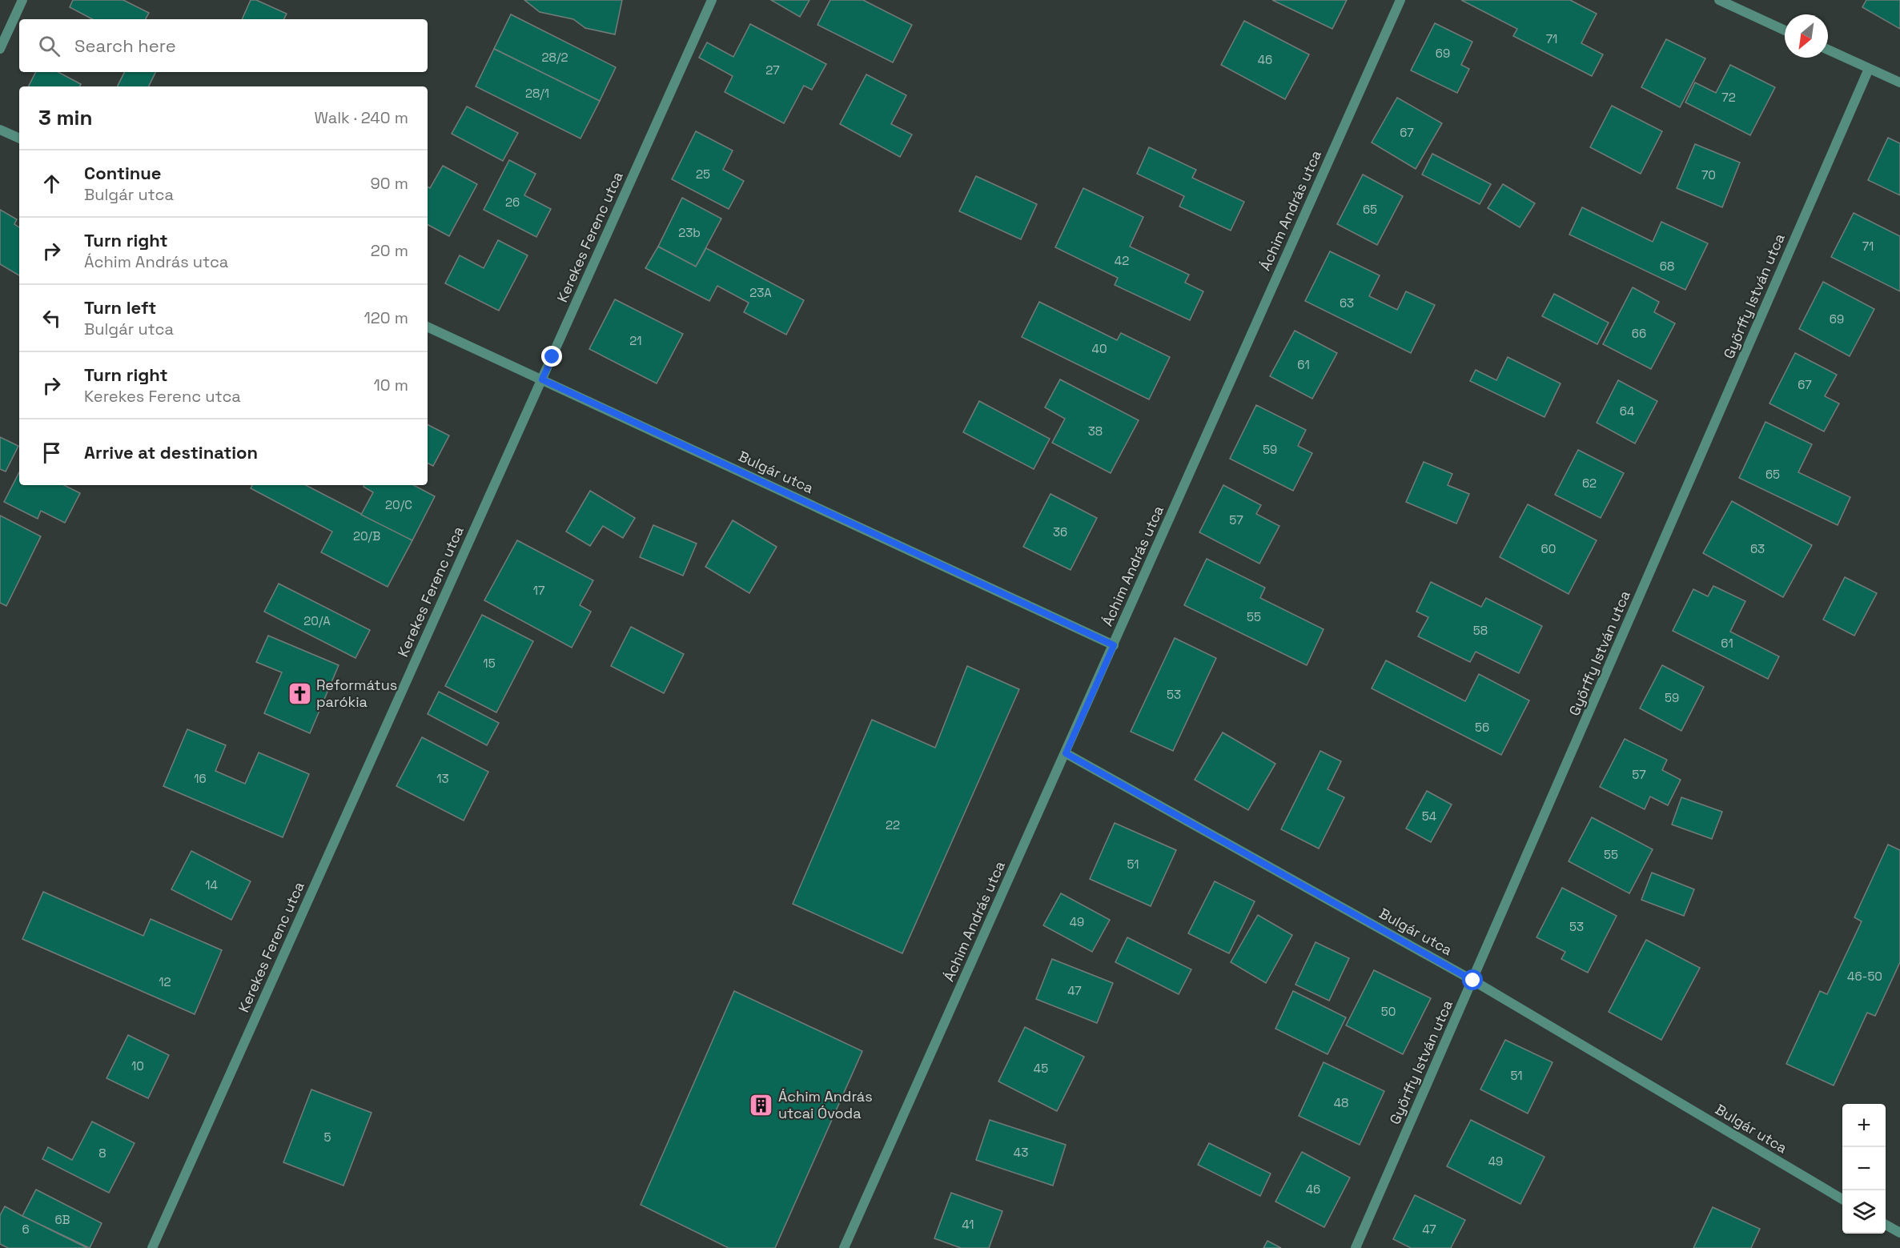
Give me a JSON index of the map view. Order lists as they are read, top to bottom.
{
  "streets": {
    "street": [
      "Áchim András utca",
      "Kerekes Ferenc utca",
      "Györffy István utca",
      "Bulgár utca"
    ]
  },
  "crossings": [
    ["Áchim András utca", "Bulgár utca"],
    ["Kerekes Ferenc utca", "Bulgár utca"],
    ["Györffy István utca", "Bulgár utca"]
  ],
  "places": {
    "church": ["Református parókia"],
    "building": ["Áchim András utcai Óvoda"]
  },
  "house_numbers": [
    "71",
    "69",
    "28/2",
    "46",
    "27",
    "28/1",
    "72",
    "67",
    "25",
    "70",
    "26",
    "65",
    "23b",
    "71",
    "42",
    "68",
    "23A",
    "63",
    "69",
    "66",
    "21",
    "40",
    "61",
    "67",
    "64",
    "38",
    "59",
    "65",
    "62",
    "20/C",
    "57",
    "36",
    "20/B",
    "60",
    "63",
    "17",
    "55",
    "20/A",
    "58",
    "61",
    "15",
    "53",
    "59",
    "56",
    "57",
    "16",
    "13",
    "54",
    "22",
    "55",
    "51",
    "14",
    "49",
    "53",
    "46-50",
    "12",
    "47",
    "50",
    "10",
    "45",
    "51",
    "48",
    "5",
    "43",
    "8",
    "49",
    "46",
    "6B",
    "41",
    "6",
    "47"
  ],
  "north": "bottom left",
  "page": {
    "search": "Search here",
    "heading": ["3 min", "Walk · 240 m"],
    "list": [
      ["Continue", "Bulgár utca", "90 m"],
      ["Turn right", "Áchim András utca", "20 m"],
      ["Turn left", "Bulgár utca", "120 m"],
      ["Turn right", "Kerekes Ferenc utca", "10 m"],
      "Arrive at destination"
    ],
    "map_buttons": ["+", "−"]
  }
}
